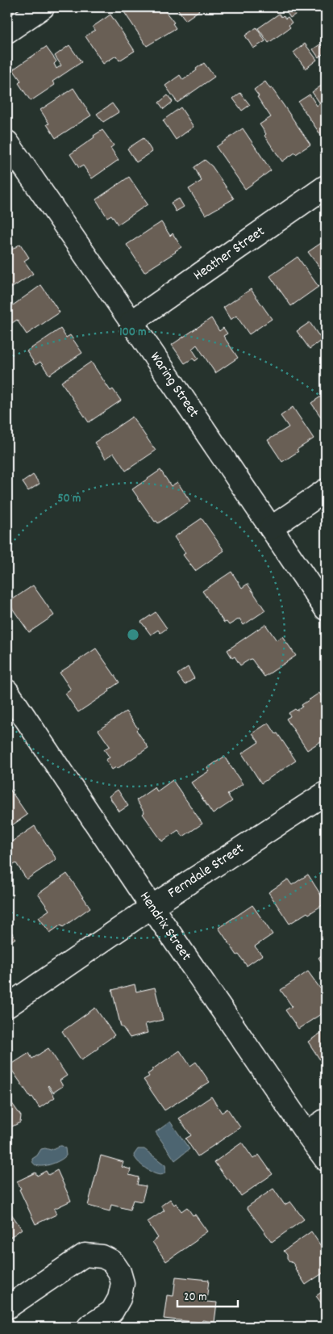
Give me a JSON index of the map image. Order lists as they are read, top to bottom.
{
  "streets": {
    "street": [
      "Heather Street",
      "Waring Street",
      "Ferndale Street",
      "Hendrix Street"
    ]
  },
  "crossings": [
    ["Heather Street", "Waring Street"],
    ["Ferndale Street", "Hendrix Street"]
  ],
  "scale_bar": "20 m",
  "rings": ["100 m", "50 m"]
}
